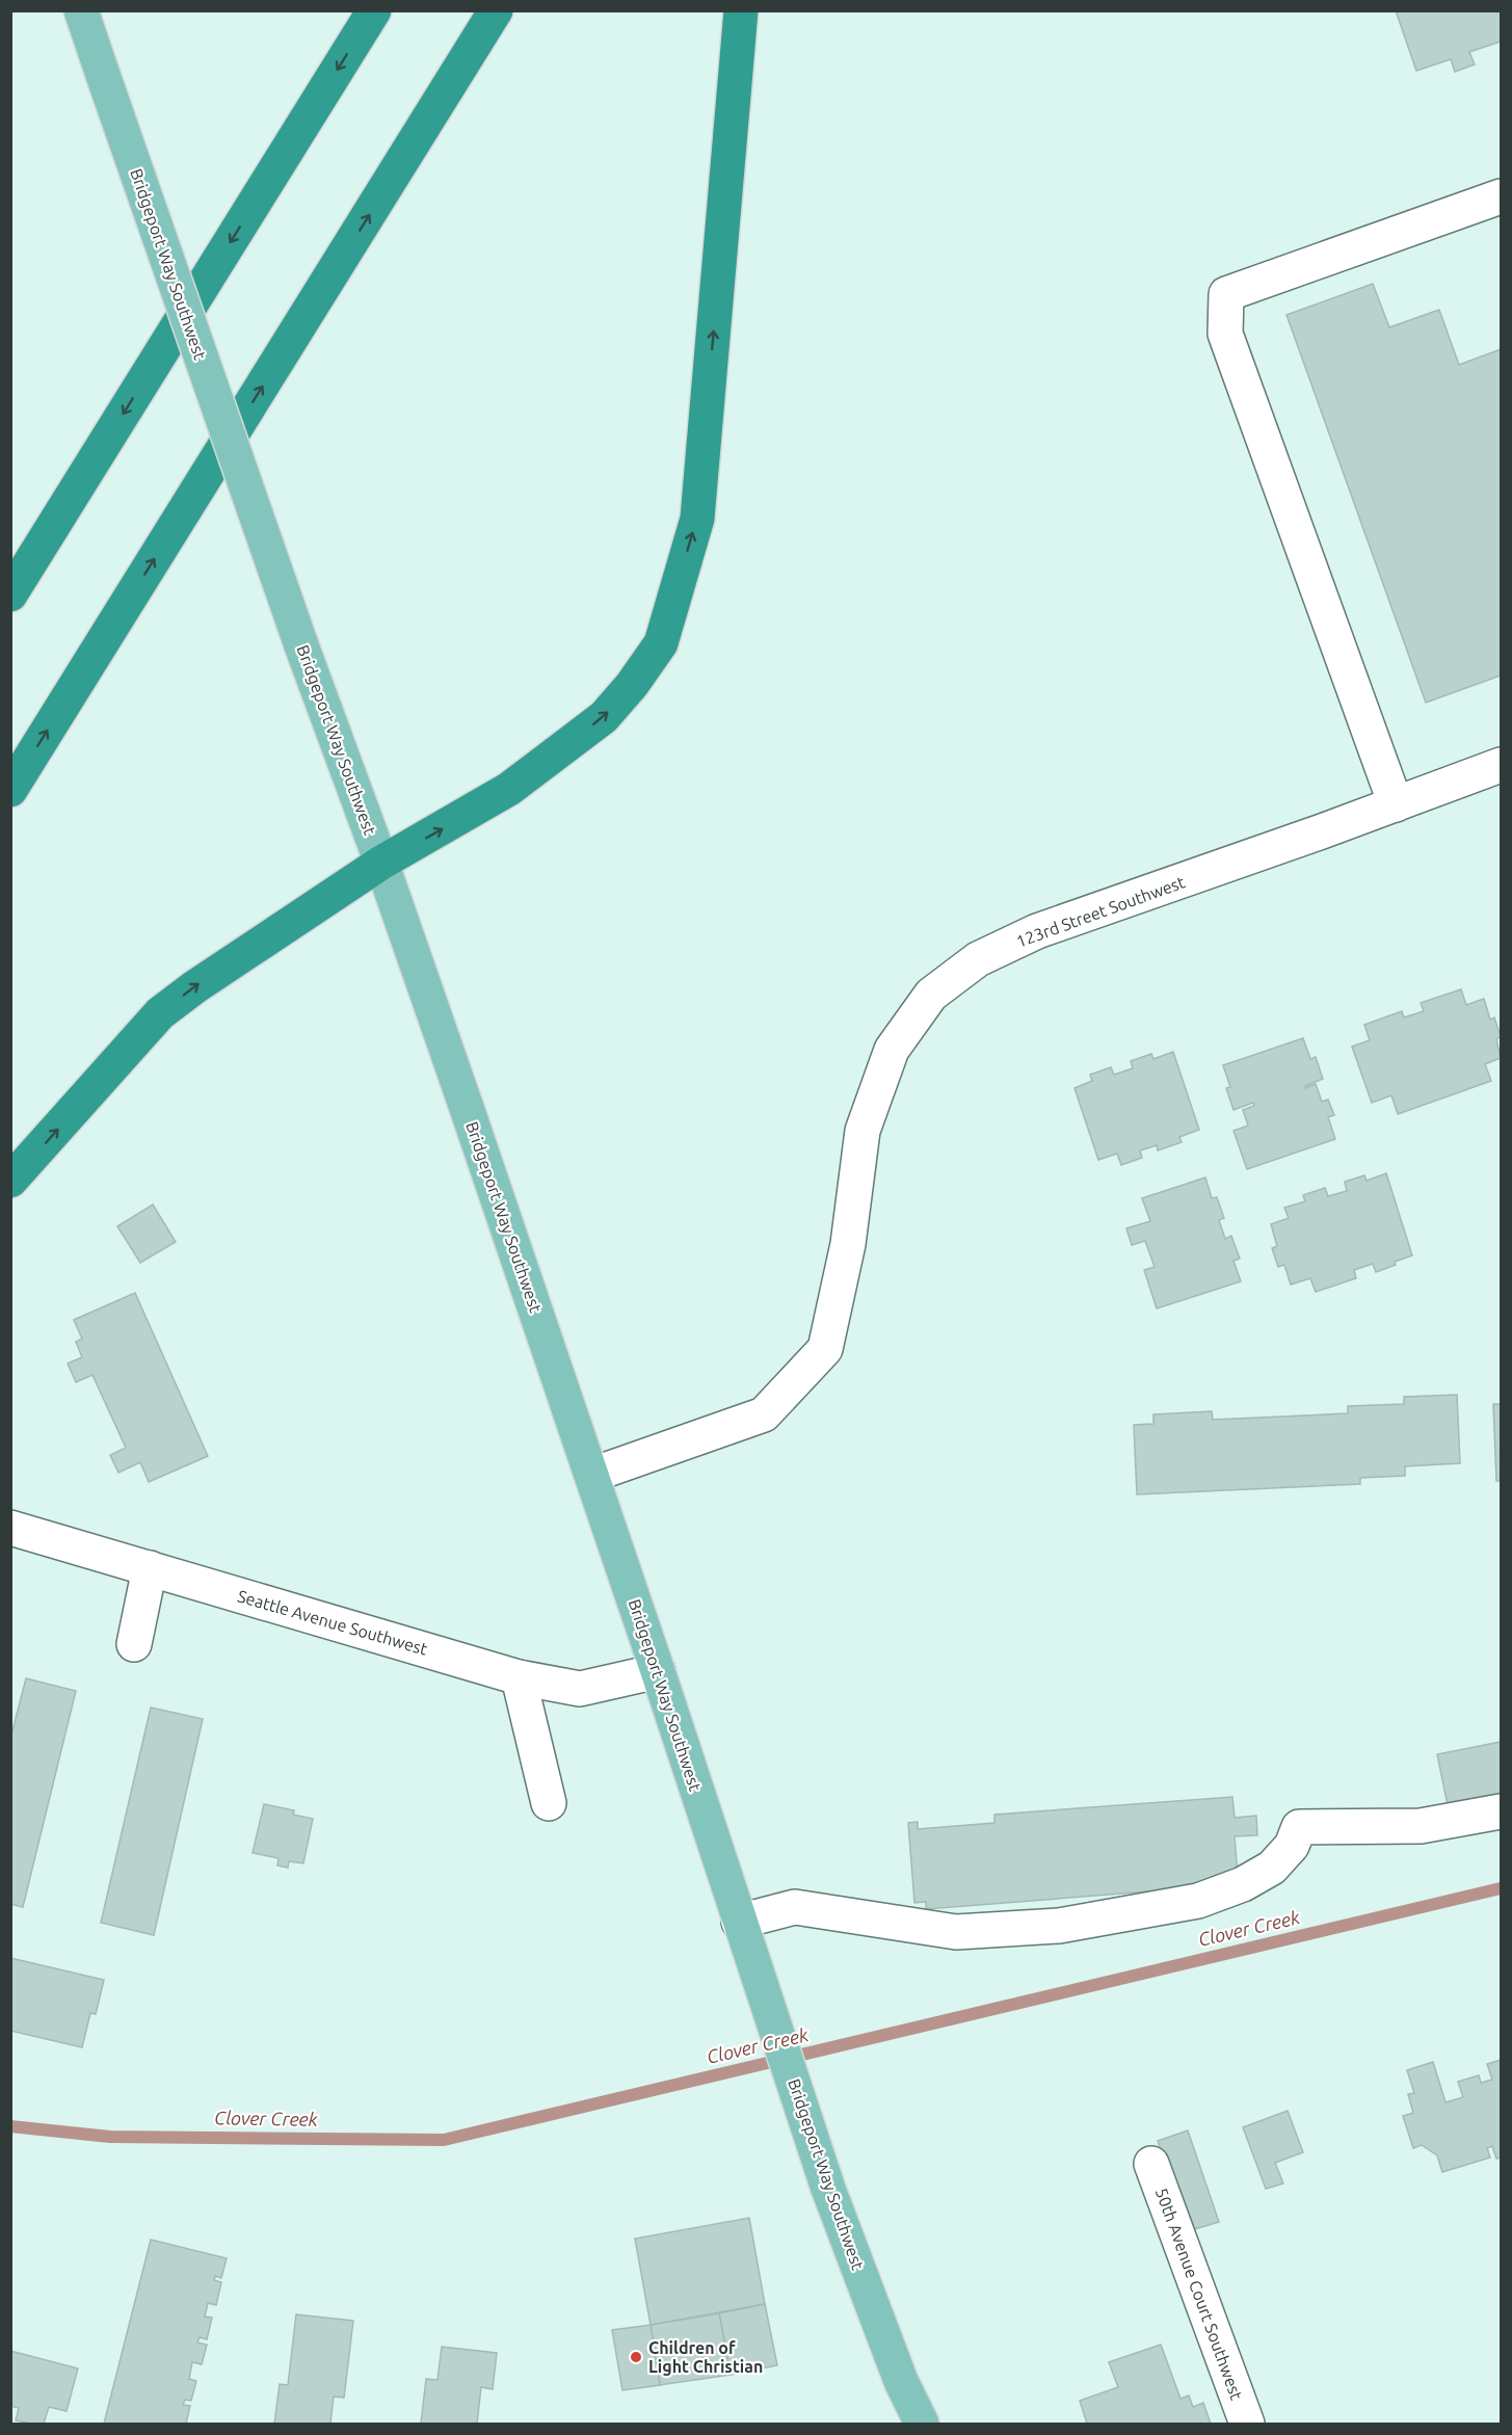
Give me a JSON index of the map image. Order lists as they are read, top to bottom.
{
  "streets": {
    "main road": ["Bridgeport Way Southwest"],
    "street": ["123rd Street Southwest", "Seattle Avenue Southwest", "50th Avenue Court Southwest"]
  },
  "crossings": [
    ["Bridgeport Way Southwest", "123rd Street Southwest"],
    ["Bridgeport Way Southwest", "Seattle Avenue Southwest"]
  ],
  "water": ["Clover Creek"],
  "places": ["Children of Light Christian"]
}
